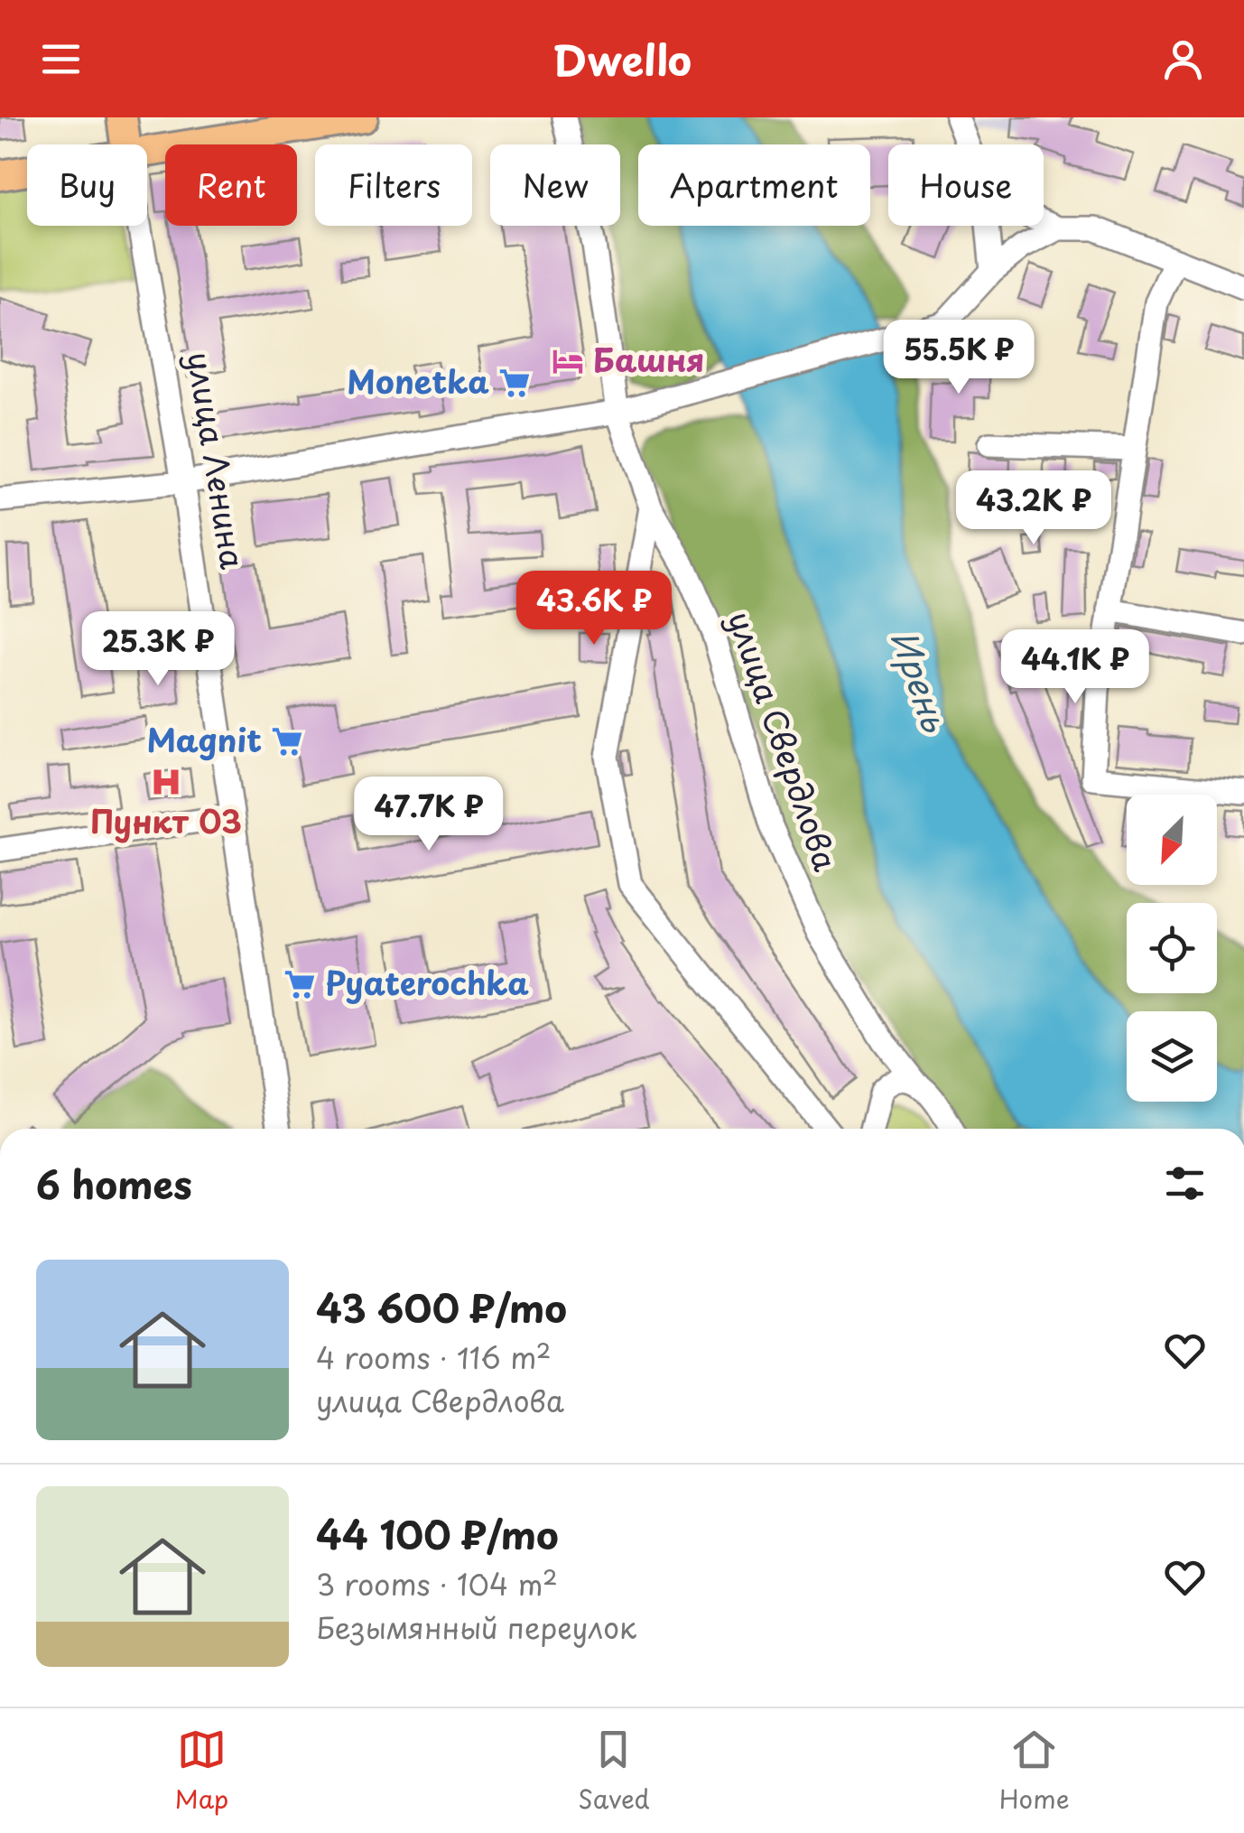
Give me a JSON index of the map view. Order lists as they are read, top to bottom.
{
  "streets": {
    "main road": ["улица Ленина"],
    "street": ["улица Свердлова"]
  },
  "water": ["Ирень"],
  "places": {
    "hotel": ["Башня"],
    "supermarket": ["Monetka", "Magnit", "Pyaterochka"],
    "hospital": ["Пункт 03"]
  },
  "north": "bottom left",
  "page": {
    "header": "Dwello",
    "chip": [
      "Buy",
      "Rent",
      "Filters",
      "New",
      "Apartment",
      "House"
    ],
    "price": [
      "55.5K ₽",
      "43.2K ₽",
      "43.6K ₽",
      "25.3K ₽",
      "44.1K ₽",
      "47.7K ₽"
    ],
    "heading": "6 homes",
    "list": [
      {
        "name": "43 600 ₽/mo",
        "note": "4 rooms · 116 m² · улица Свердлова"
      },
      {
        "name": "44 100 ₽/mo",
        "note": "3 rooms · 104 m² · Безымянный переулок"
      }
    ],
    "tabs": ["Map", "Saved", "Home"]
  }
}
